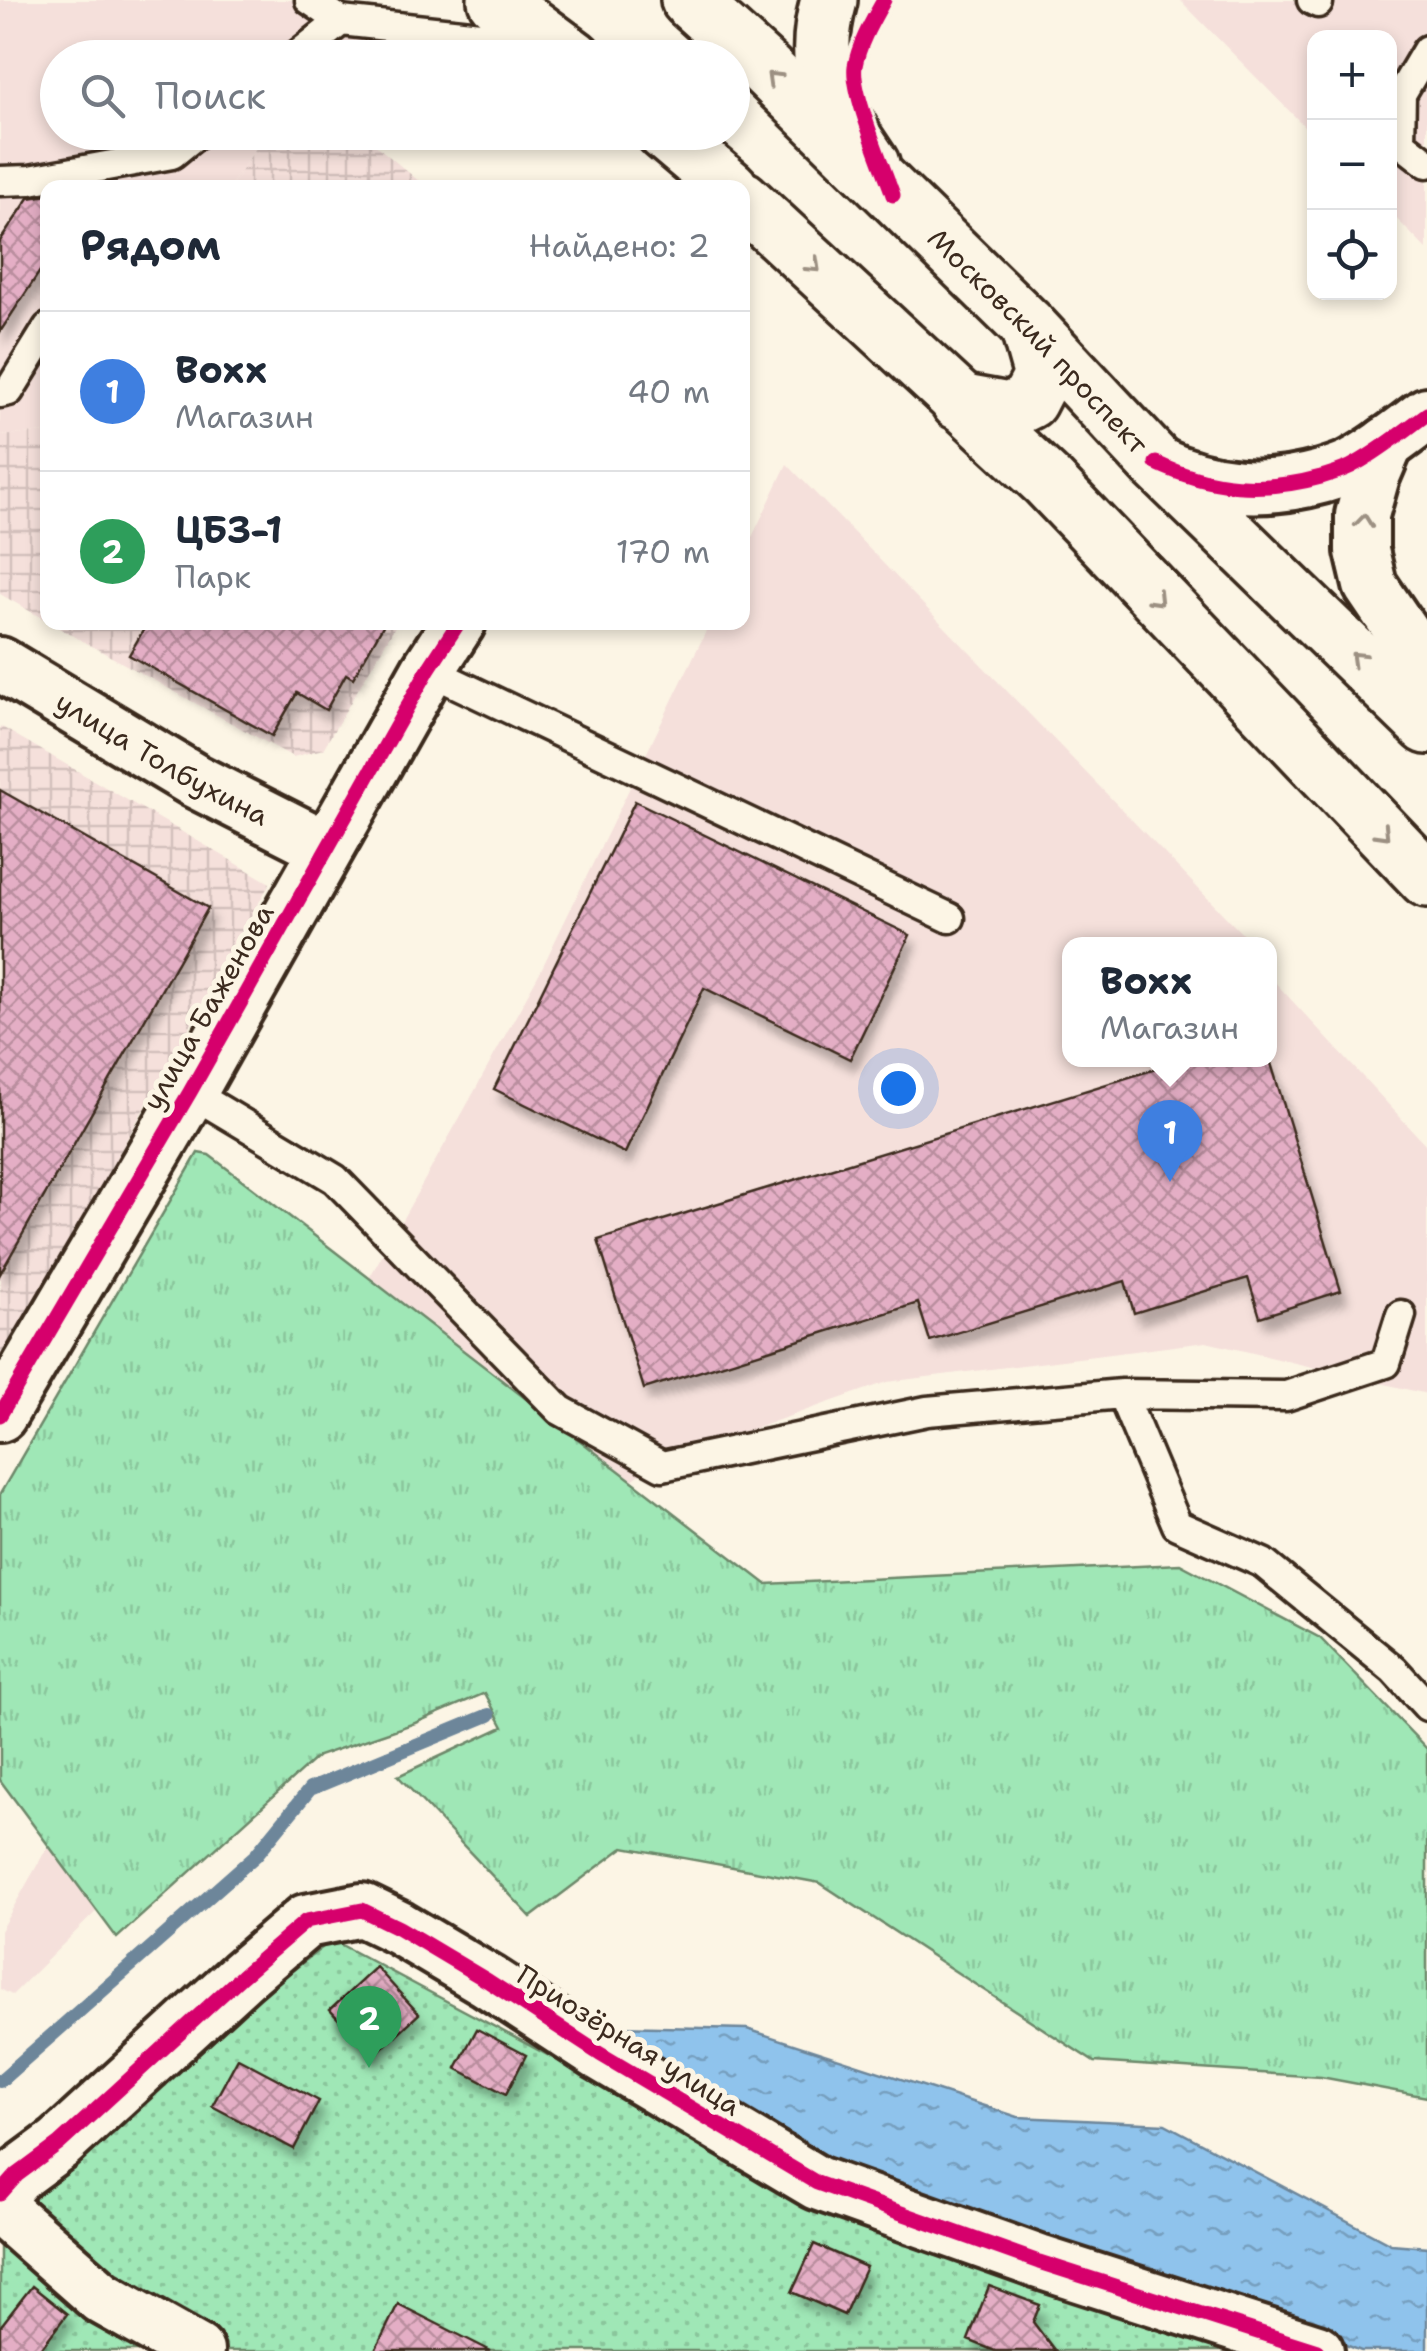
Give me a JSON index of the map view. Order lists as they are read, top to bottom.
{
  "streets": {
    "main road": ["Московский проспект"],
    "street": ["улица Толбухина", "улица Баженова", "Приозёрная улица"]
  },
  "crossings": [
    ["улица Толбухина", "улица Баженова"]
  ],
  "page": {
    "map_buttons": ["+", "−"],
    "search": "Поиск",
    "heading": ["Рядом", "Найдено: 2"],
    "list": [
      {
        "mark": "1",
        "name": "Boxx",
        "note": "Магазин",
        "value": "40 m"
      },
      {
        "mark": "2",
        "name": "ЦБЗ-1",
        "note": "Парк",
        "value": "170 m"
      }
    ],
    "popup": ["Boxx", "Магазин"],
    "pins": ["1", "2"]
  }
}
